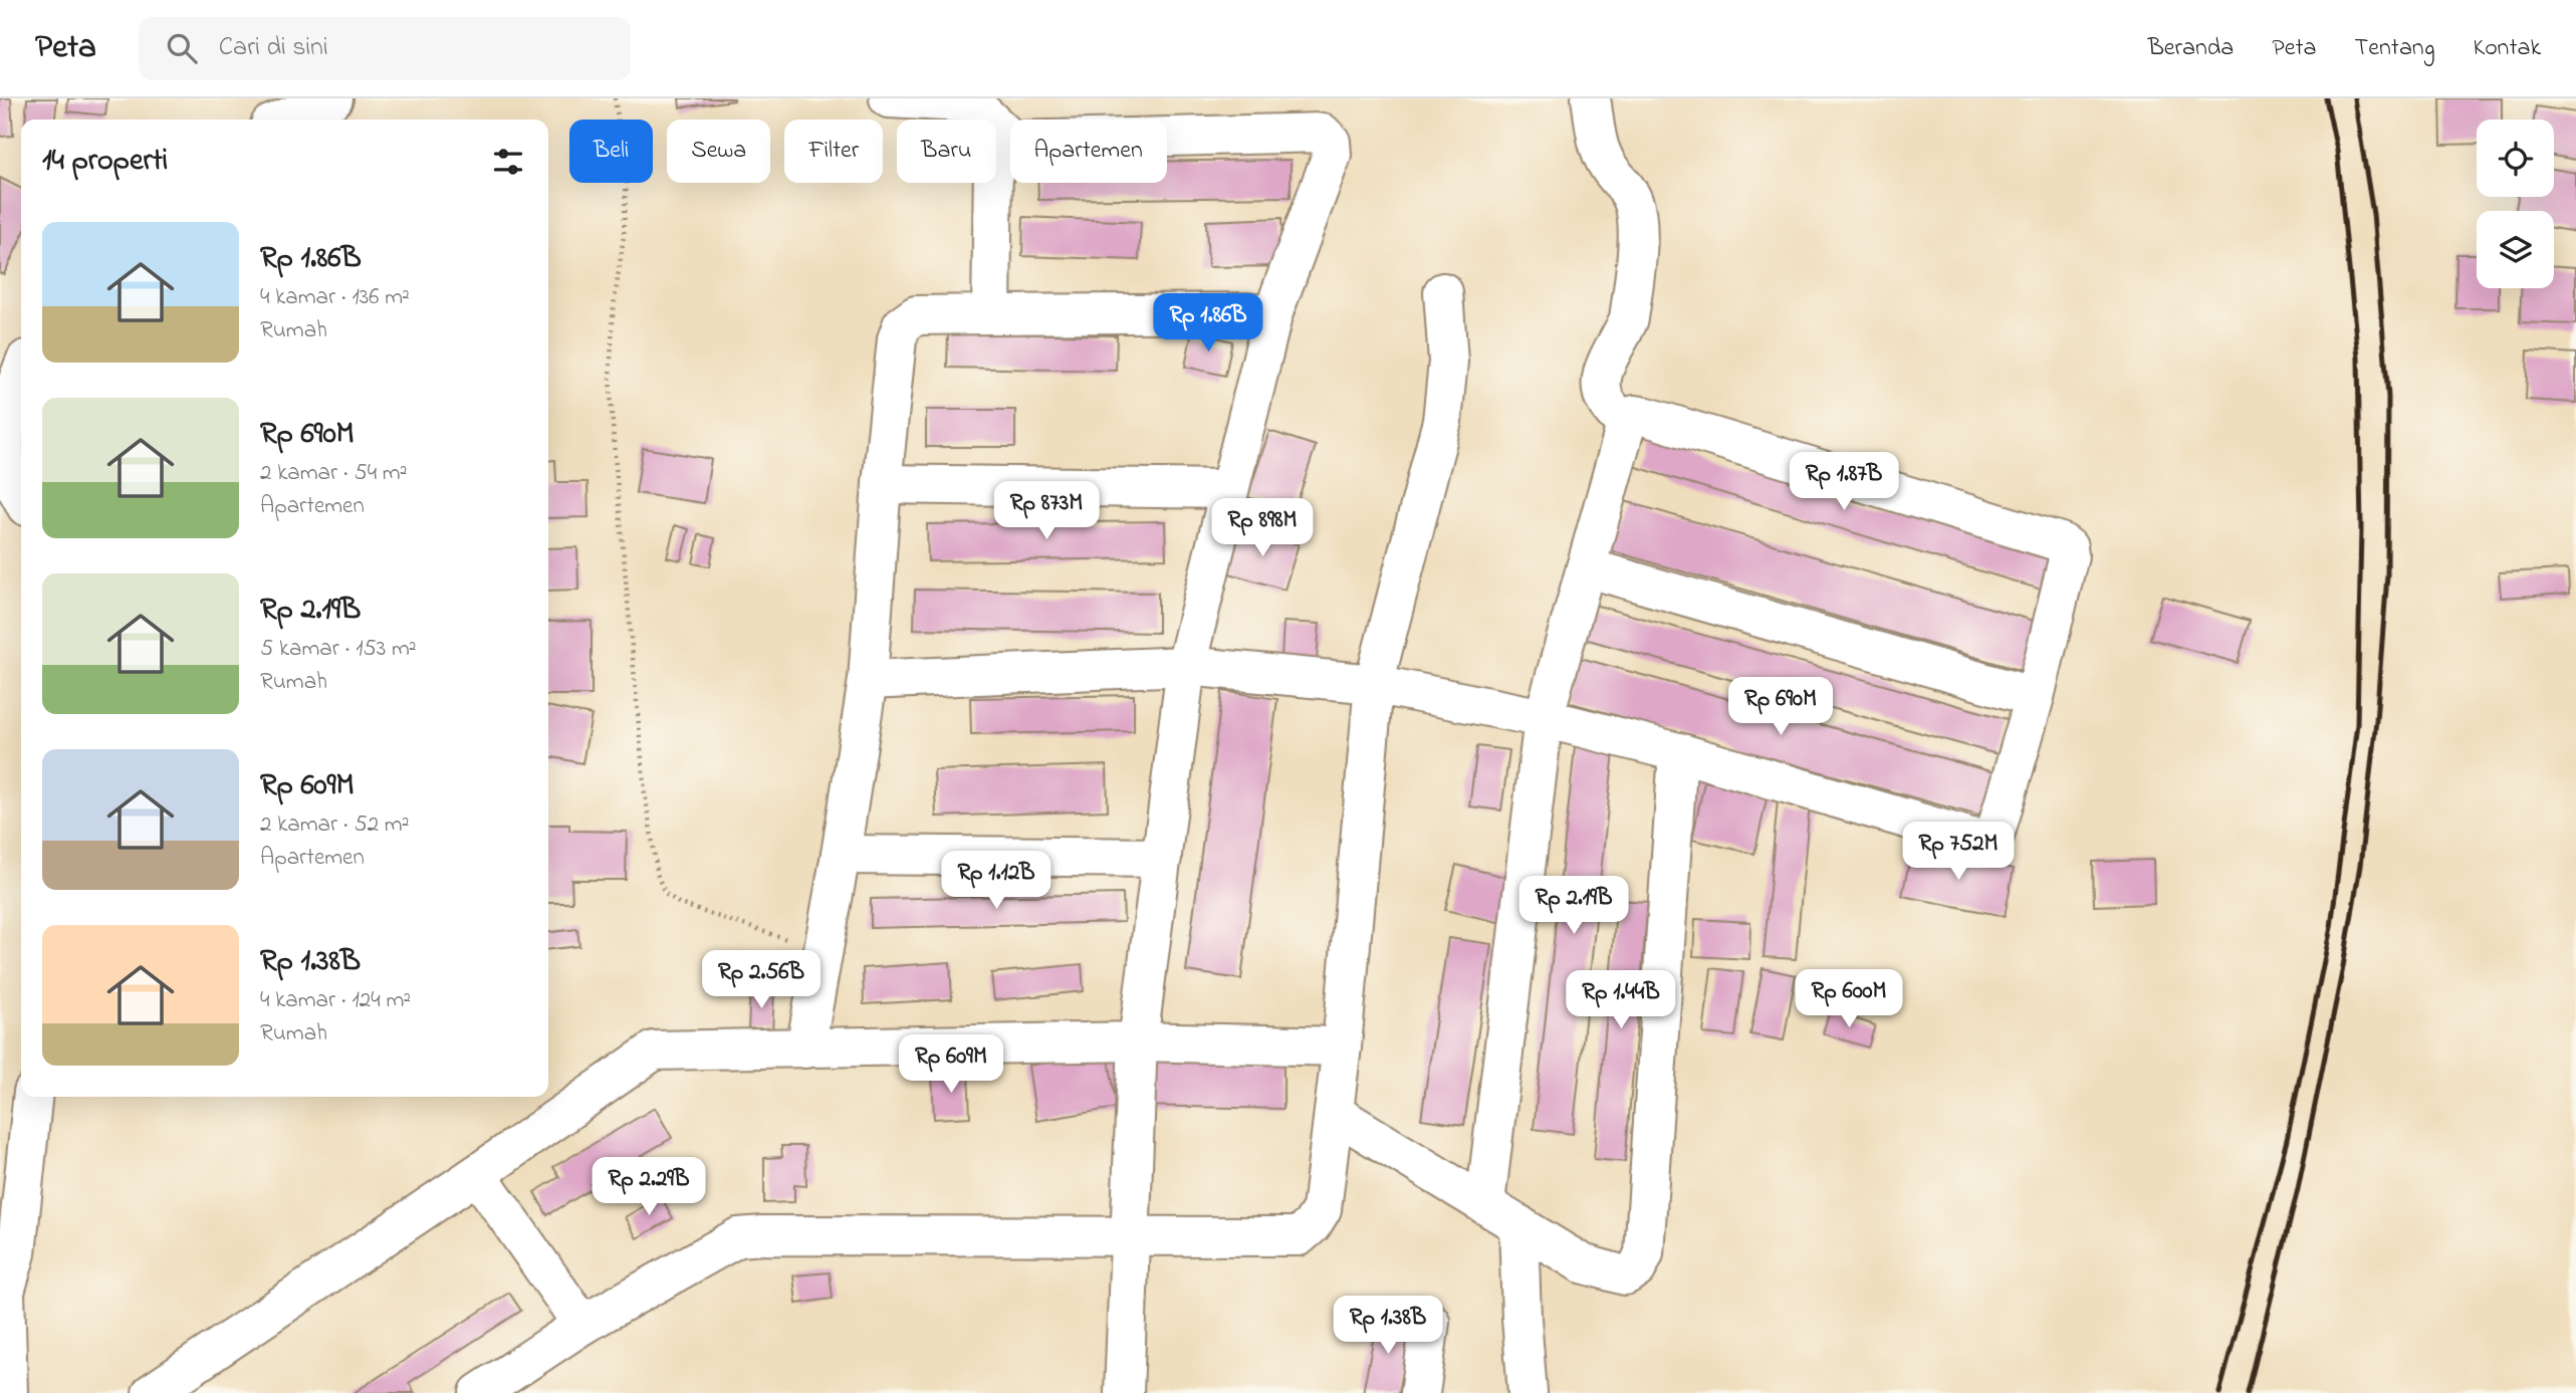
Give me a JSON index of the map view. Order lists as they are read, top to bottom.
{
  "page": {
    "header": "Peta",
    "search": "Cari di sini",
    "nav": [
      "Beranda",
      "Peta",
      "Tentang",
      "Kontak"
    ],
    "chip": [
      "Beli",
      "Sewa",
      "Filter",
      "Baru",
      "Apartemen"
    ],
    "heading": "14 properti",
    "list": [
      {
        "name": "Rp 1.86B",
        "note": "4 kamar · 136 m² · Rumah"
      },
      {
        "name": "Rp 690M",
        "note": "2 kamar · 54 m² · Apartemen"
      },
      {
        "name": "Rp 2.19B",
        "note": "5 kamar · 153 m² · Rumah"
      },
      {
        "name": "Rp 609M",
        "note": "2 kamar · 52 m² · Apartemen"
      },
      {
        "name": "Rp 1.38B",
        "note": "4 kamar · 124 m² · Rumah"
      }
    ],
    "price": [
      "Rp 1.86B",
      "Rp 1.87B",
      "Rp 873M",
      "Rp 898M",
      "Rp 690M",
      "Rp 752M",
      "Rp 1.12B",
      "Rp 2.19B",
      "Rp 2.56B",
      "Rp 600M",
      "Rp 1.44B",
      "Rp 609M",
      "Rp 2.29B",
      "Rp 1.38B"
    ]
  }
}
